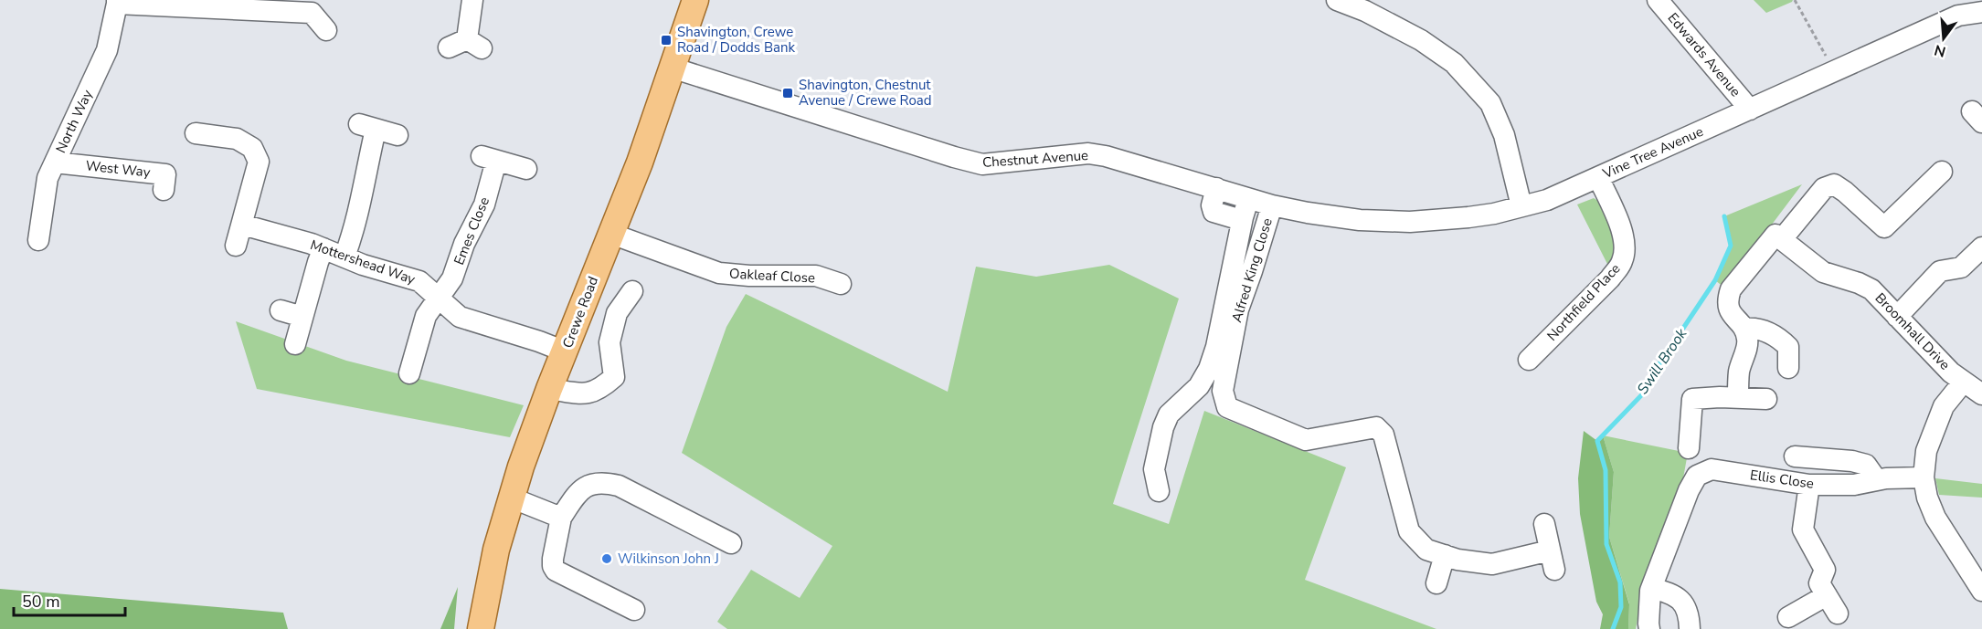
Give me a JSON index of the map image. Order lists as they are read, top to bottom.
{
  "streets": {
    "main road": ["Crewe Road"],
    "street": [
      "Edwards Avenue",
      "North Way",
      "Vine Tree Avenue",
      "Chestnut Avenue",
      "West Way",
      "Emes Close",
      "Mottershead Way",
      "Alfred King Close",
      "Oakleaf Close",
      "Northfield Place",
      "Broomhall Drive",
      "Ellis Close"
    ]
  },
  "crossings": [
    ["Edwards Avenue", "Vine Tree Avenue"],
    ["North Way", "West Way"],
    ["Vine Tree Avenue", "Chestnut Avenue"],
    ["Vine Tree Avenue", "Northfield Place"],
    ["Chestnut Avenue", "Alfred King Close"],
    ["Chestnut Avenue", "Crewe Road"],
    ["Emes Close", "Mottershead Way"],
    ["Mottershead Way", "Crewe Road"],
    ["Oakleaf Close", "Crewe Road"]
  ],
  "water": ["Swill Brook"],
  "places": {
    "transit": ["Shavington, Crewe Road / Dodds Bank", "Shavington, Chestnut Avenue / Crewe Road"],
    "other": ["Wilkinson John J"]
  },
  "scale_bar": "50 m",
  "north": "bottom"
}
